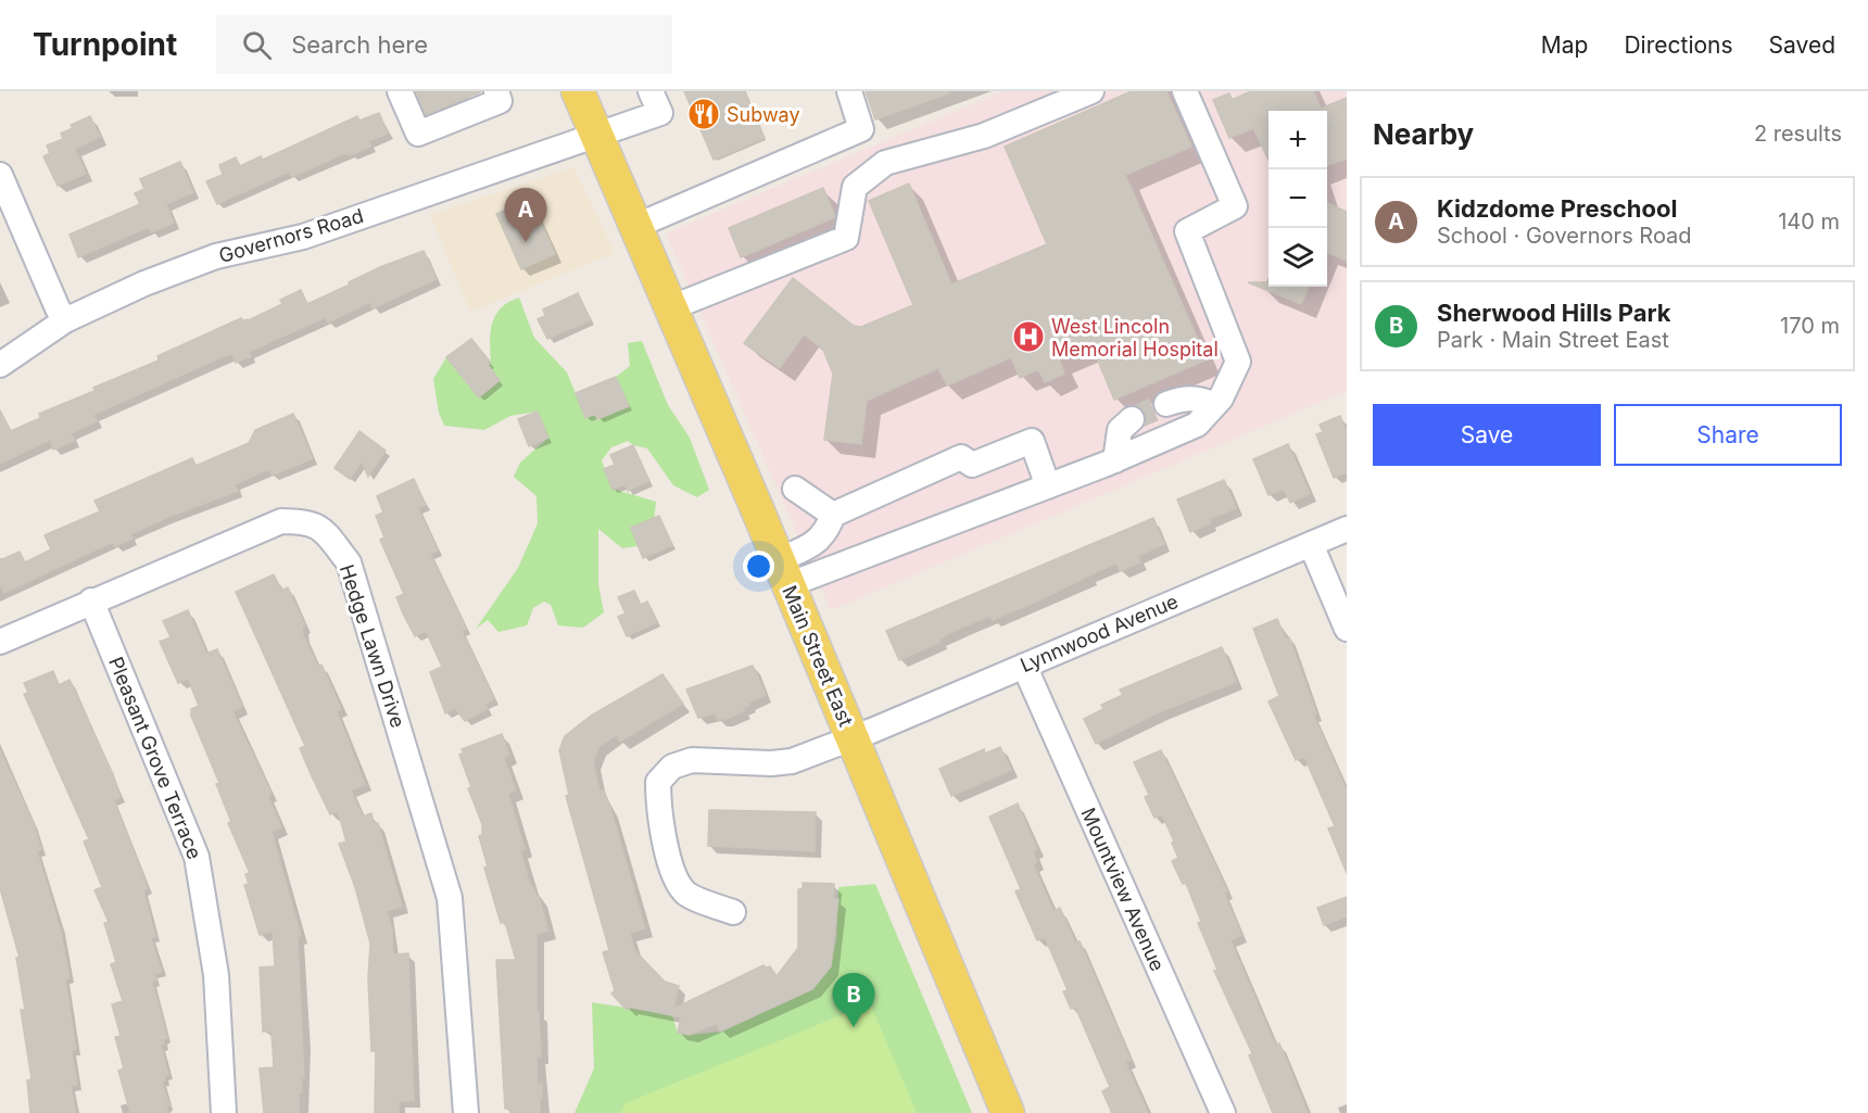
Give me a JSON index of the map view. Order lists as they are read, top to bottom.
{
  "streets": {
    "main road": ["Main Street East"],
    "street": [
      "Governors Road",
      "Lynnwood Avenue",
      "Hedge Lawn Drive",
      "Pleasant Grove Terrace",
      "Mountview Avenue"
    ]
  },
  "crossings": [
    ["Governors Road", "Main Street East"],
    ["Lynnwood Avenue", "Main Street East"],
    ["Lynnwood Avenue", "Mountview Avenue"],
    ["Hedge Lawn Drive", "Pleasant Grove Terrace"]
  ],
  "places": {
    "restaurant": ["Subway"],
    "hospital": ["West Lincoln Memorial Hospital"]
  },
  "page": {
    "header": "Turnpoint",
    "search": "Search here",
    "nav": ["Map", "Directions", "Saved"],
    "heading": ["Nearby", "2 results"],
    "map_buttons": ["+", "−"],
    "list": [
      {
        "mark": "A",
        "name": "Kidzdome Preschool",
        "note": "School · Governors Road",
        "value": "140 m"
      },
      {
        "mark": "B",
        "name": "Sherwood Hills Park",
        "note": "Park · Main Street East",
        "value": "170 m"
      }
    ],
    "pins": ["A", "B"],
    "buttons": ["Save", "Share"]
  }
}
